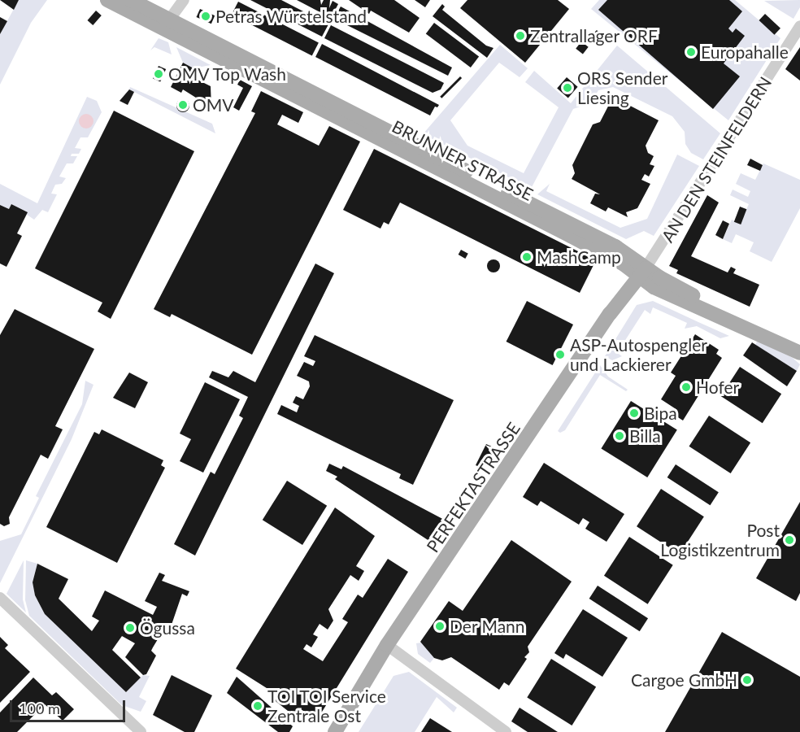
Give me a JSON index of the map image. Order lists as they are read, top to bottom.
{
  "streets": {
    "main road": ["BRUNNER STRASSE", "PERFEKTASTRASSE"],
    "street": ["AN DEN STEINFELDERN"]
  },
  "crossings": [
    ["AN DEN STEINFELDERN", "BRUNNER STRASSE"],
    ["AN DEN STEINFELDERN", "PERFEKTASTRASSE"],
    ["BRUNNER STRASSE", "PERFEKTASTRASSE"]
  ],
  "places": [
    "Petras Würstelstand",
    "Zentrallager ORF",
    "Europahalle",
    "OMV Top Wash",
    "ORS Sender Liesing",
    "OMV",
    "MashCamp",
    "ASP-Autospengler und Lackierer",
    "Hofer",
    "Bipa",
    "Billa",
    "Post Logistikzentrum",
    "Der Mann",
    "Ögussa",
    "Cargoe GmbH",
    "TOI TOI Service Zentrale Ost"
  ],
  "scale_bar": "100 m"
}
